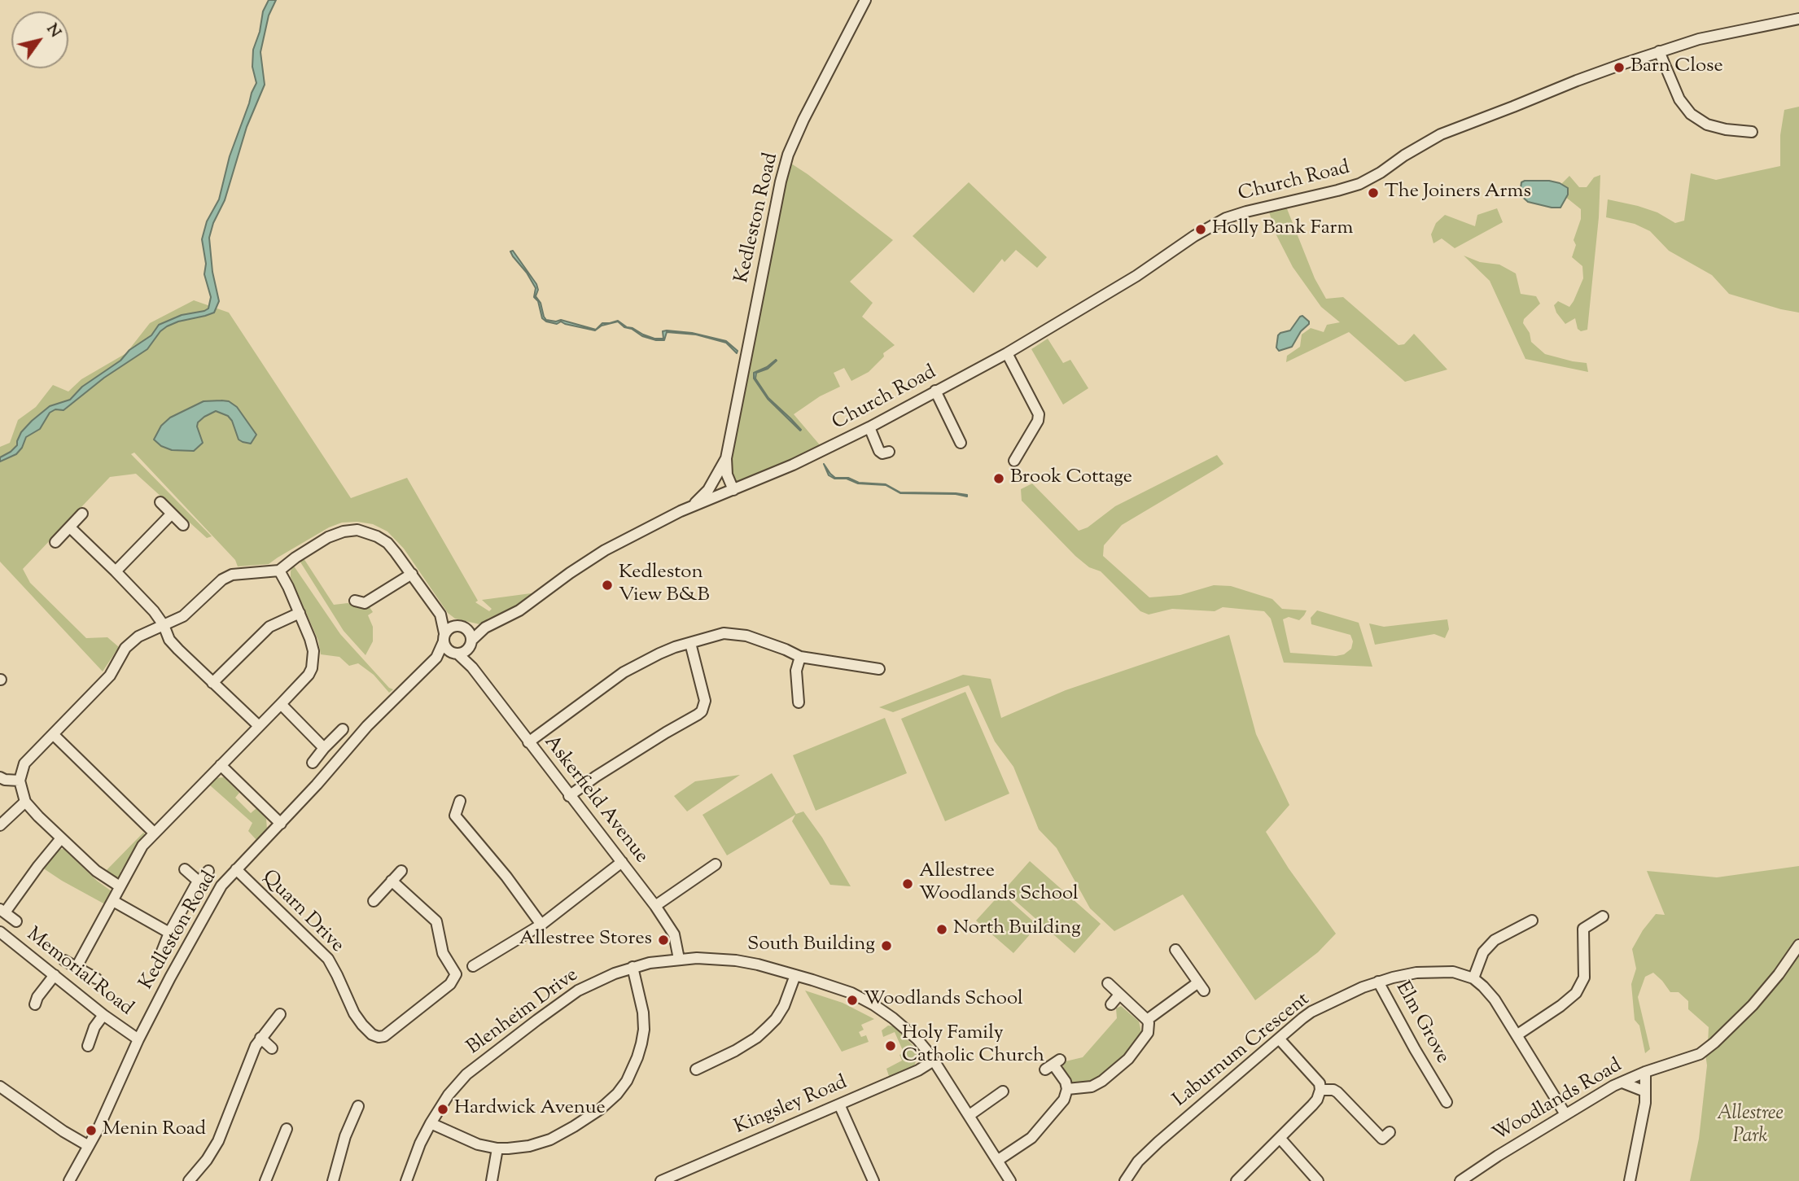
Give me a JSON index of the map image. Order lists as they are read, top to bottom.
{
  "streets": {
    "street": [
      "Church Road",
      "Kedleston Road",
      "Askerfield Avenue",
      "Quarn Drive",
      "Memorial Road",
      "Blenheim Drive",
      "Elm Grove",
      "Laburnum Crescent",
      "Woodlands Road",
      "Kingsley Road"
    ]
  },
  "crossings": [
    ["Church Road", "Kedleston Road"],
    ["Kedleston Road", "Askerfield Avenue"],
    ["Kedleston Road", "Quarn Drive"],
    ["Kedleston Road", "Memorial Road"],
    ["Askerfield Avenue", "Blenheim Drive"],
    ["Blenheim Drive", "Kingsley Road"],
    ["Elm Grove", "Laburnum Crescent"]
  ],
  "parks": ["Allestree Park"],
  "places": [
    "Barn Close",
    "The Joiners Arms",
    "Holly Bank Farm",
    "Brook Cottage",
    "Kedleston View B&B",
    "Allestree Woodlands School",
    "North Building",
    "Allestree Stores",
    "South Building",
    "Woodlands School",
    "Holy Family Catholic Church",
    "Hardwick Avenue",
    "Menin Road"
  ],
  "north": "top right"
}
